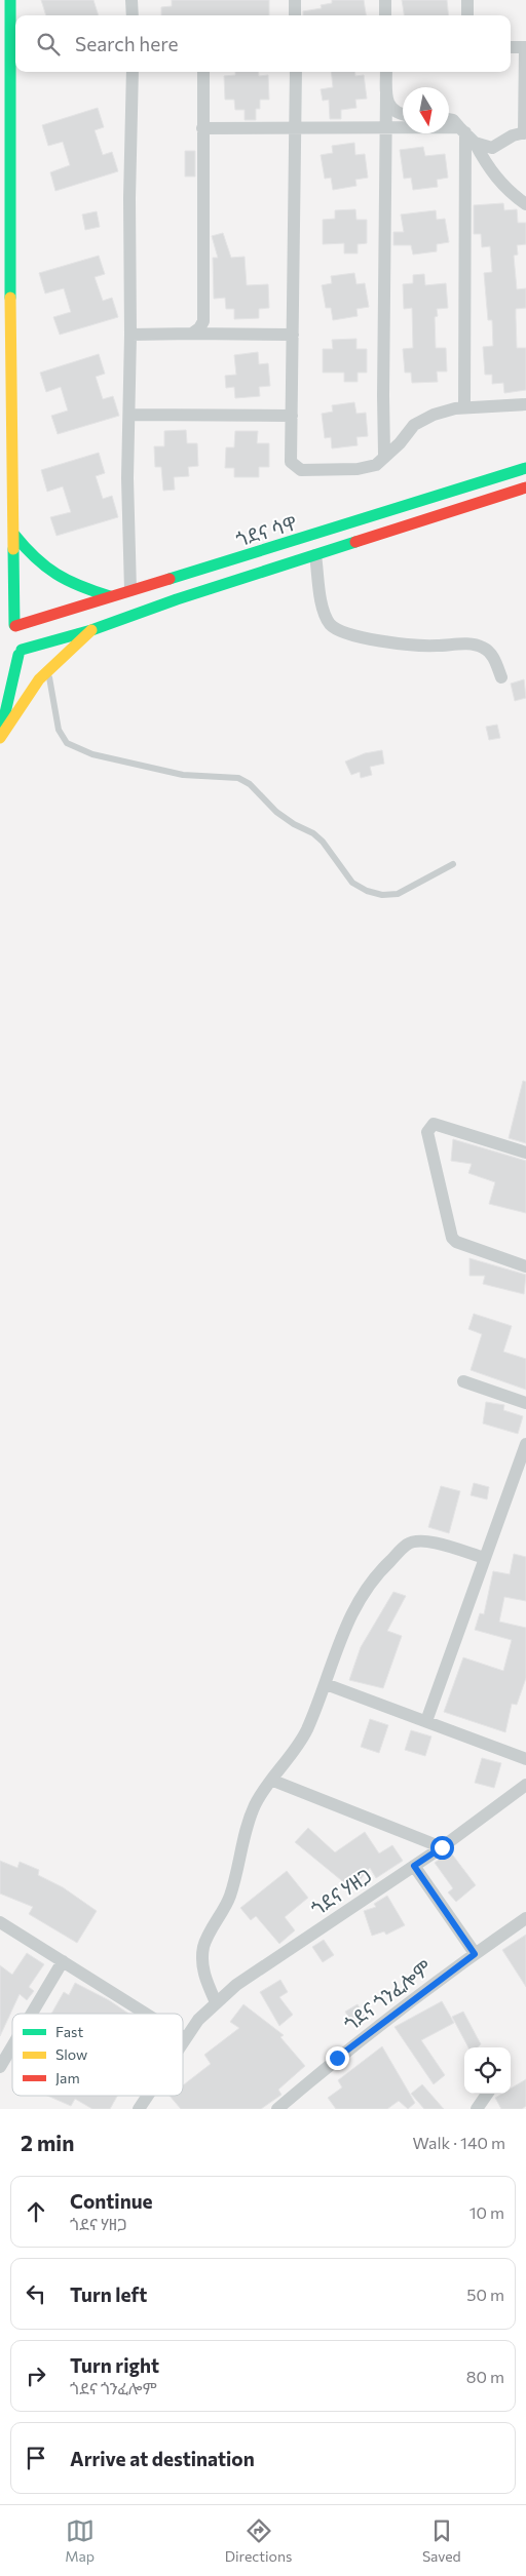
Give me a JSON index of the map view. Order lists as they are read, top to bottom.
{
  "streets": {
    "main road": ["ጎደና ሳዋ"],
    "street": ["ጎደና ሃዘጋ", "ጎደና ጎንፈሎም"]
  },
  "legend": ["Fast", "Slow", "Jam"],
  "north": "bottom",
  "page": {
    "search": "Search here",
    "heading": ["2 min", "Walk · 140 m"],
    "list": [
      ["Continue", "ጎደና ሃዘጋ", "10 m"],
      ["Turn left", "50 m"],
      ["Turn right", "ጎደና ጎንፈሎም", "80 m"],
      "Arrive at destination"
    ],
    "nav": ["Map", "Directions", "Saved"]
  }
}
